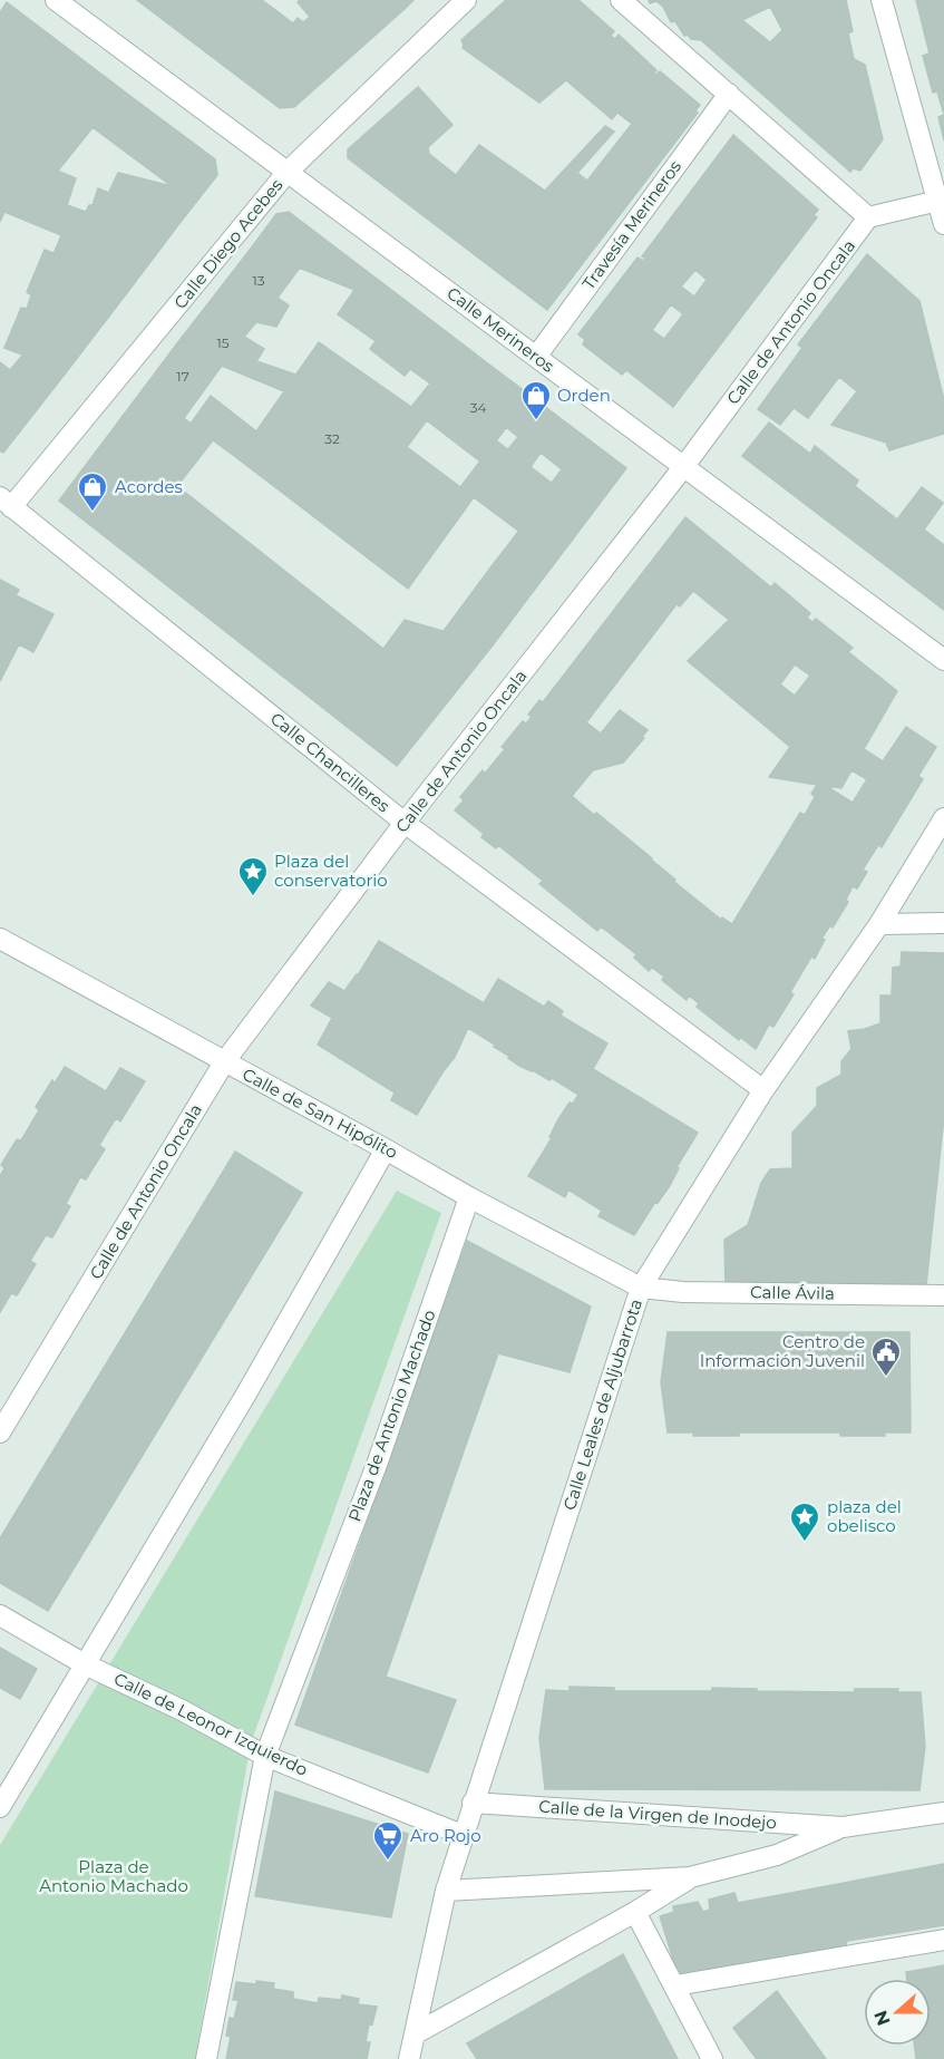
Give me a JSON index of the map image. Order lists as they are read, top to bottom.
{
  "streets": {
    "street": [
      "Travesía Merineros",
      "Calle Diego Acebes",
      "Calle de Antonio Oncala",
      "Calle Merineros",
      "Calle Chancilleres",
      "Calle de San Hipólito",
      "Calle Ávila",
      "Calle Leales de Aljubarrota",
      "Plaza de Antonio Machado",
      "Calle de Leonor Izquierdo",
      "Calle de la Virgen de Inodejo"
    ]
  },
  "crossings": [
    ["Travesía Merineros", "Calle Merineros"],
    ["Calle Diego Acebes", "Calle Merineros"],
    ["Calle Diego Acebes", "Calle Chancilleres"],
    ["Calle de Antonio Oncala", "Calle Merineros"],
    ["Calle de Antonio Oncala", "Calle Chancilleres"],
    ["Calle de Antonio Oncala", "Calle de San Hipólito"],
    ["Calle Chancilleres", "Calle Leales de Aljubarrota"],
    ["Calle de San Hipólito", "Calle Ávila"],
    ["Calle de San Hipólito", "Calle Leales de Aljubarrota"],
    ["Calle de San Hipólito", "Plaza de Antonio Machado"],
    ["Calle Ávila", "Calle Leales de Aljubarrota"],
    ["Calle Leales de Aljubarrota", "Calle de Leonor Izquierdo"],
    ["Calle Leales de Aljubarrota", "Calle de la Virgen de Inodejo"],
    ["Plaza de Antonio Machado", "Calle de Leonor Izquierdo"]
  ],
  "parks": ["Plaza de Antonio Machado"],
  "places": {
    "shop": ["Orden", "Acordes"],
    "place": ["Plaza del conservatorio", "plaza del obelisco"],
    "public building": ["Centro de Información Juvenil"],
    "supermarket": ["Aro Rojo"]
  },
  "house_numbers": [
    "13",
    "15",
    "17",
    "34",
    "32"
  ],
  "north": "left"
}
